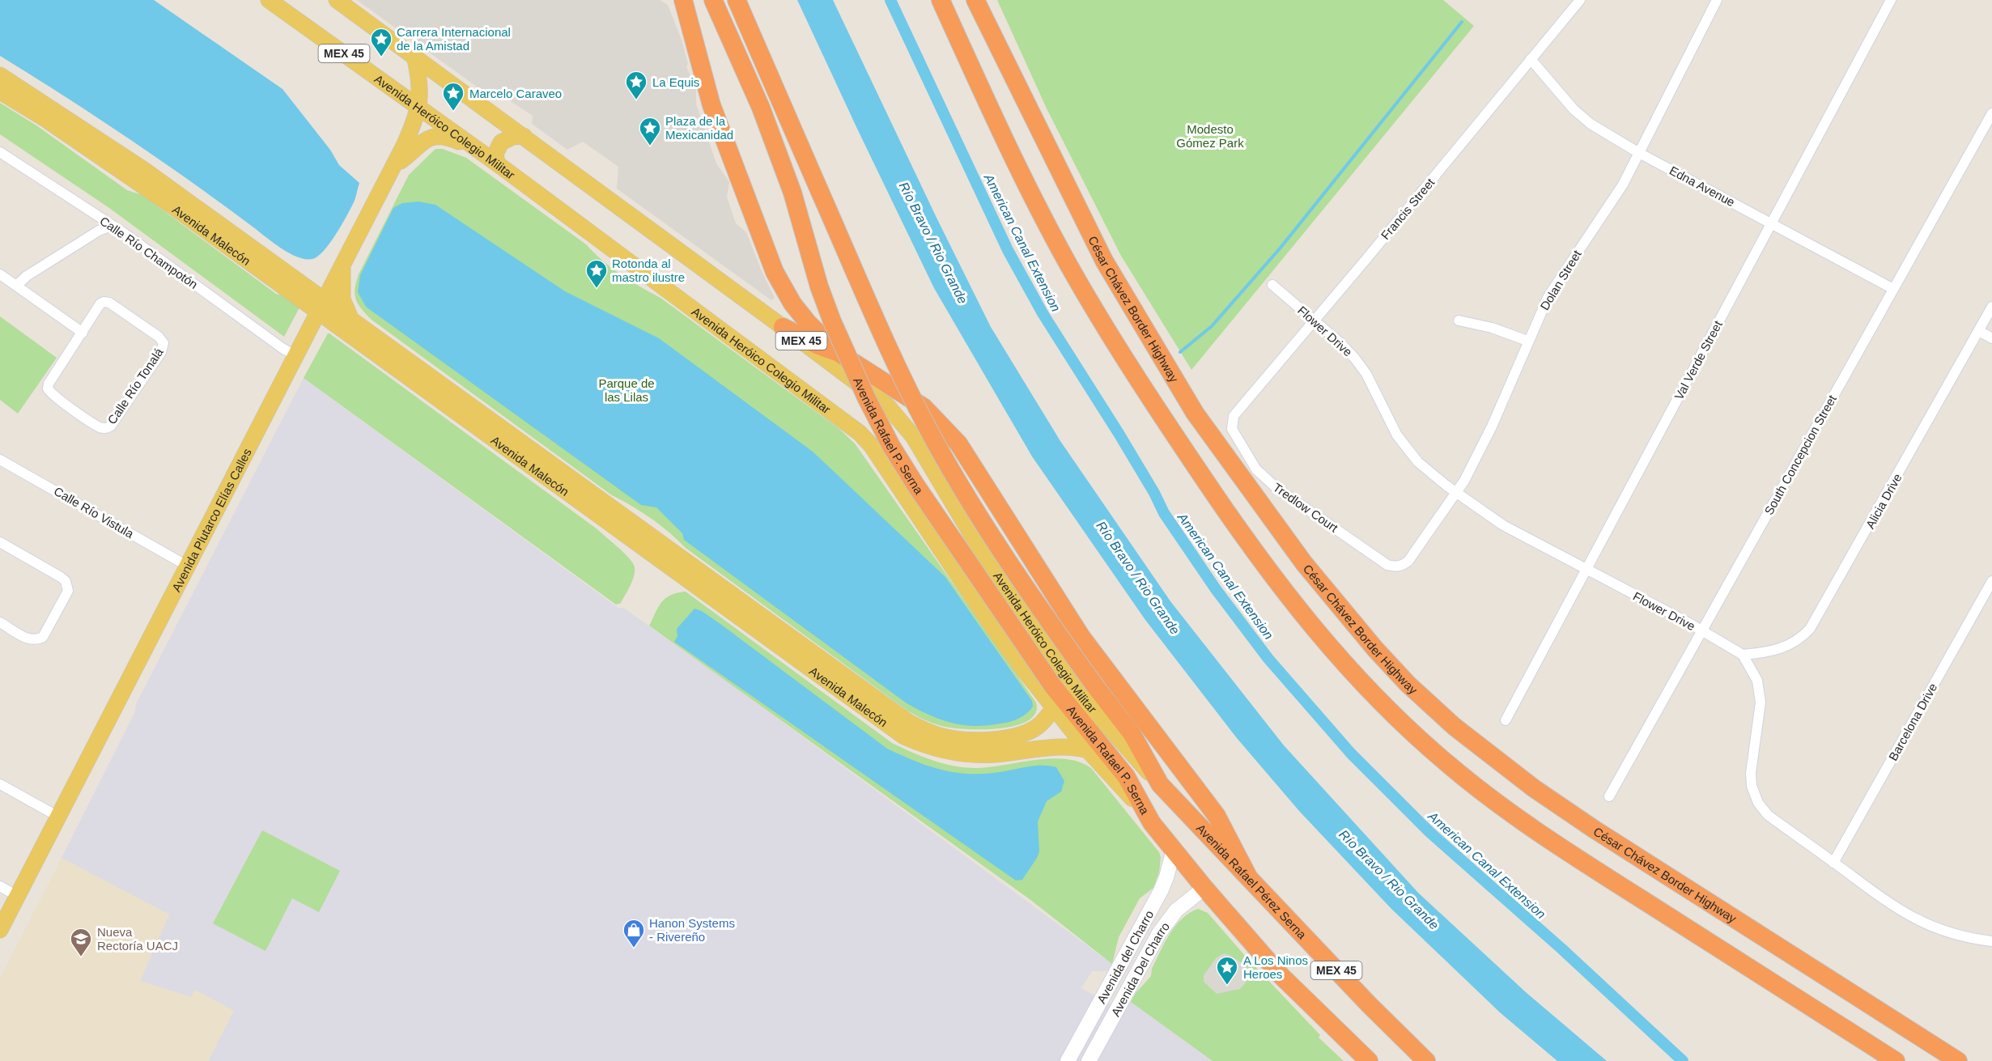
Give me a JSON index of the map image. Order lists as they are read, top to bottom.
{
  "streets": {
    "highway": [
      "MEX 45",
      "César Chávez Border Highway",
      "Avenida Rafael P. Serna",
      "Avenida Rafael Pérez Serna"
    ],
    "main road": ["Avenida Heróico Colegio Militar", "Avenida Malecón", "Avenida Plutarco Elías Calles"],
    "street": [
      "Edna Avenue",
      "Francis Street",
      "Calle Río Champotón",
      "Dolan Street",
      "Flower Drive",
      "Val Verde Street",
      "Calle Río Tonalá",
      "South Concepcion Street",
      "Alicia Drive",
      "Tredlow Court",
      "Calle Río Vistula",
      "Barcelona Drive",
      "Avenida del Charro",
      "Avenida Del Charro"
    ]
  },
  "crossings": [
    ["MEX 45", "Avenida Heróico Colegio Militar"],
    ["MEX 45", "Avenida Rafael P. Serna"],
    ["MEX 45", "Avenida del Charro"],
    ["MEX 45", "Avenida Del Charro"],
    ["Avenida Heróico Colegio Militar", "Avenida Malecón"],
    ["Avenida Heróico Colegio Militar", "Avenida Rafael P. Serna"],
    ["Avenida Heróico Colegio Militar", "Avenida Plutarco Elías Calles"],
    ["Avenida Heróico Colegio Militar", "Avenida Rafael Pérez Serna"],
    ["Edna Avenue", "Francis Street"],
    ["Edna Avenue", "Dolan Street"],
    ["Edna Avenue", "Val Verde Street"],
    ["Edna Avenue", "South Concepcion Street"],
    ["Francis Street", "Flower Drive"],
    ["Francis Street", "Tredlow Court"],
    ["Avenida Malecón", "Avenida Plutarco Elías Calles"],
    ["Calle Río Champotón", "Avenida Plutarco Elías Calles"],
    ["Dolan Street", "Flower Drive"],
    ["Dolan Street", "Tredlow Court"],
    ["Flower Drive", "Val Verde Street"],
    ["Flower Drive", "South Concepcion Street"],
    ["Flower Drive", "Alicia Drive"],
    ["Calle Río Vistula", "Avenida Plutarco Elías Calles"]
  ],
  "water": ["Río Bravo / Rio Grande", "American Canal Extension"],
  "parks": ["Modesto Gómez Park", "Parque de las Lilas"],
  "places": {
    "place": [
      "Carrera Internacional de la Amistad",
      "La Equis",
      "Marcelo Caraveo",
      "Plaza de la Mexicanidad",
      "Rotonda al mastro ilustre",
      "A Los Ninos Heroes"
    ],
    "shop": ["Hanon Systems - Rivereño"],
    "school or university": ["Nueva Rectoría UACJ"]
  }
}
